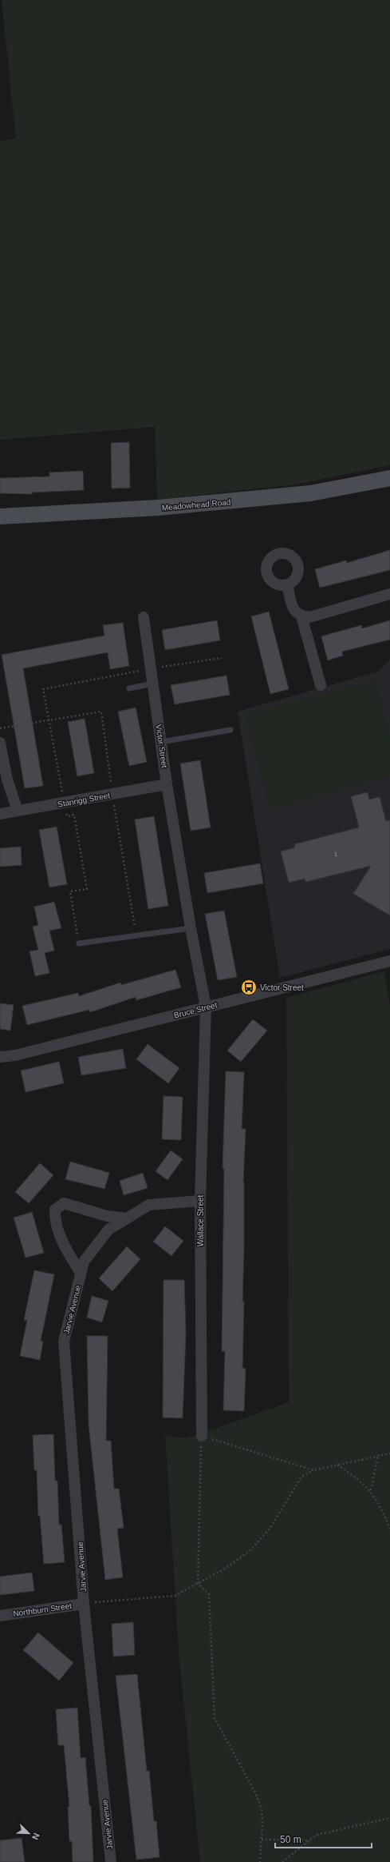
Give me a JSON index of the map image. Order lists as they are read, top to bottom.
{
  "streets": {
    "street": [
      "Meadowhead Road",
      "Victor Street",
      "Stanrigg Street",
      "Bruce Street",
      "Wallace Street",
      "Jarvie Avenue",
      "Northburn Street"
    ]
  },
  "crossings": [
    ["Victor Street", "Stanrigg Street"],
    ["Victor Street", "Bruce Street"],
    ["Victor Street", "Wallace Street"],
    ["Bruce Street", "Wallace Street"],
    ["Wallace Street", "Jarvie Avenue"],
    ["Jarvie Avenue", "Northburn Street"]
  ],
  "places": {
    "bus stop": ["Victor Street"]
  },
  "house_numbers": ["1"],
  "scale_bar": "50 m",
  "north": "bottom right"
}
